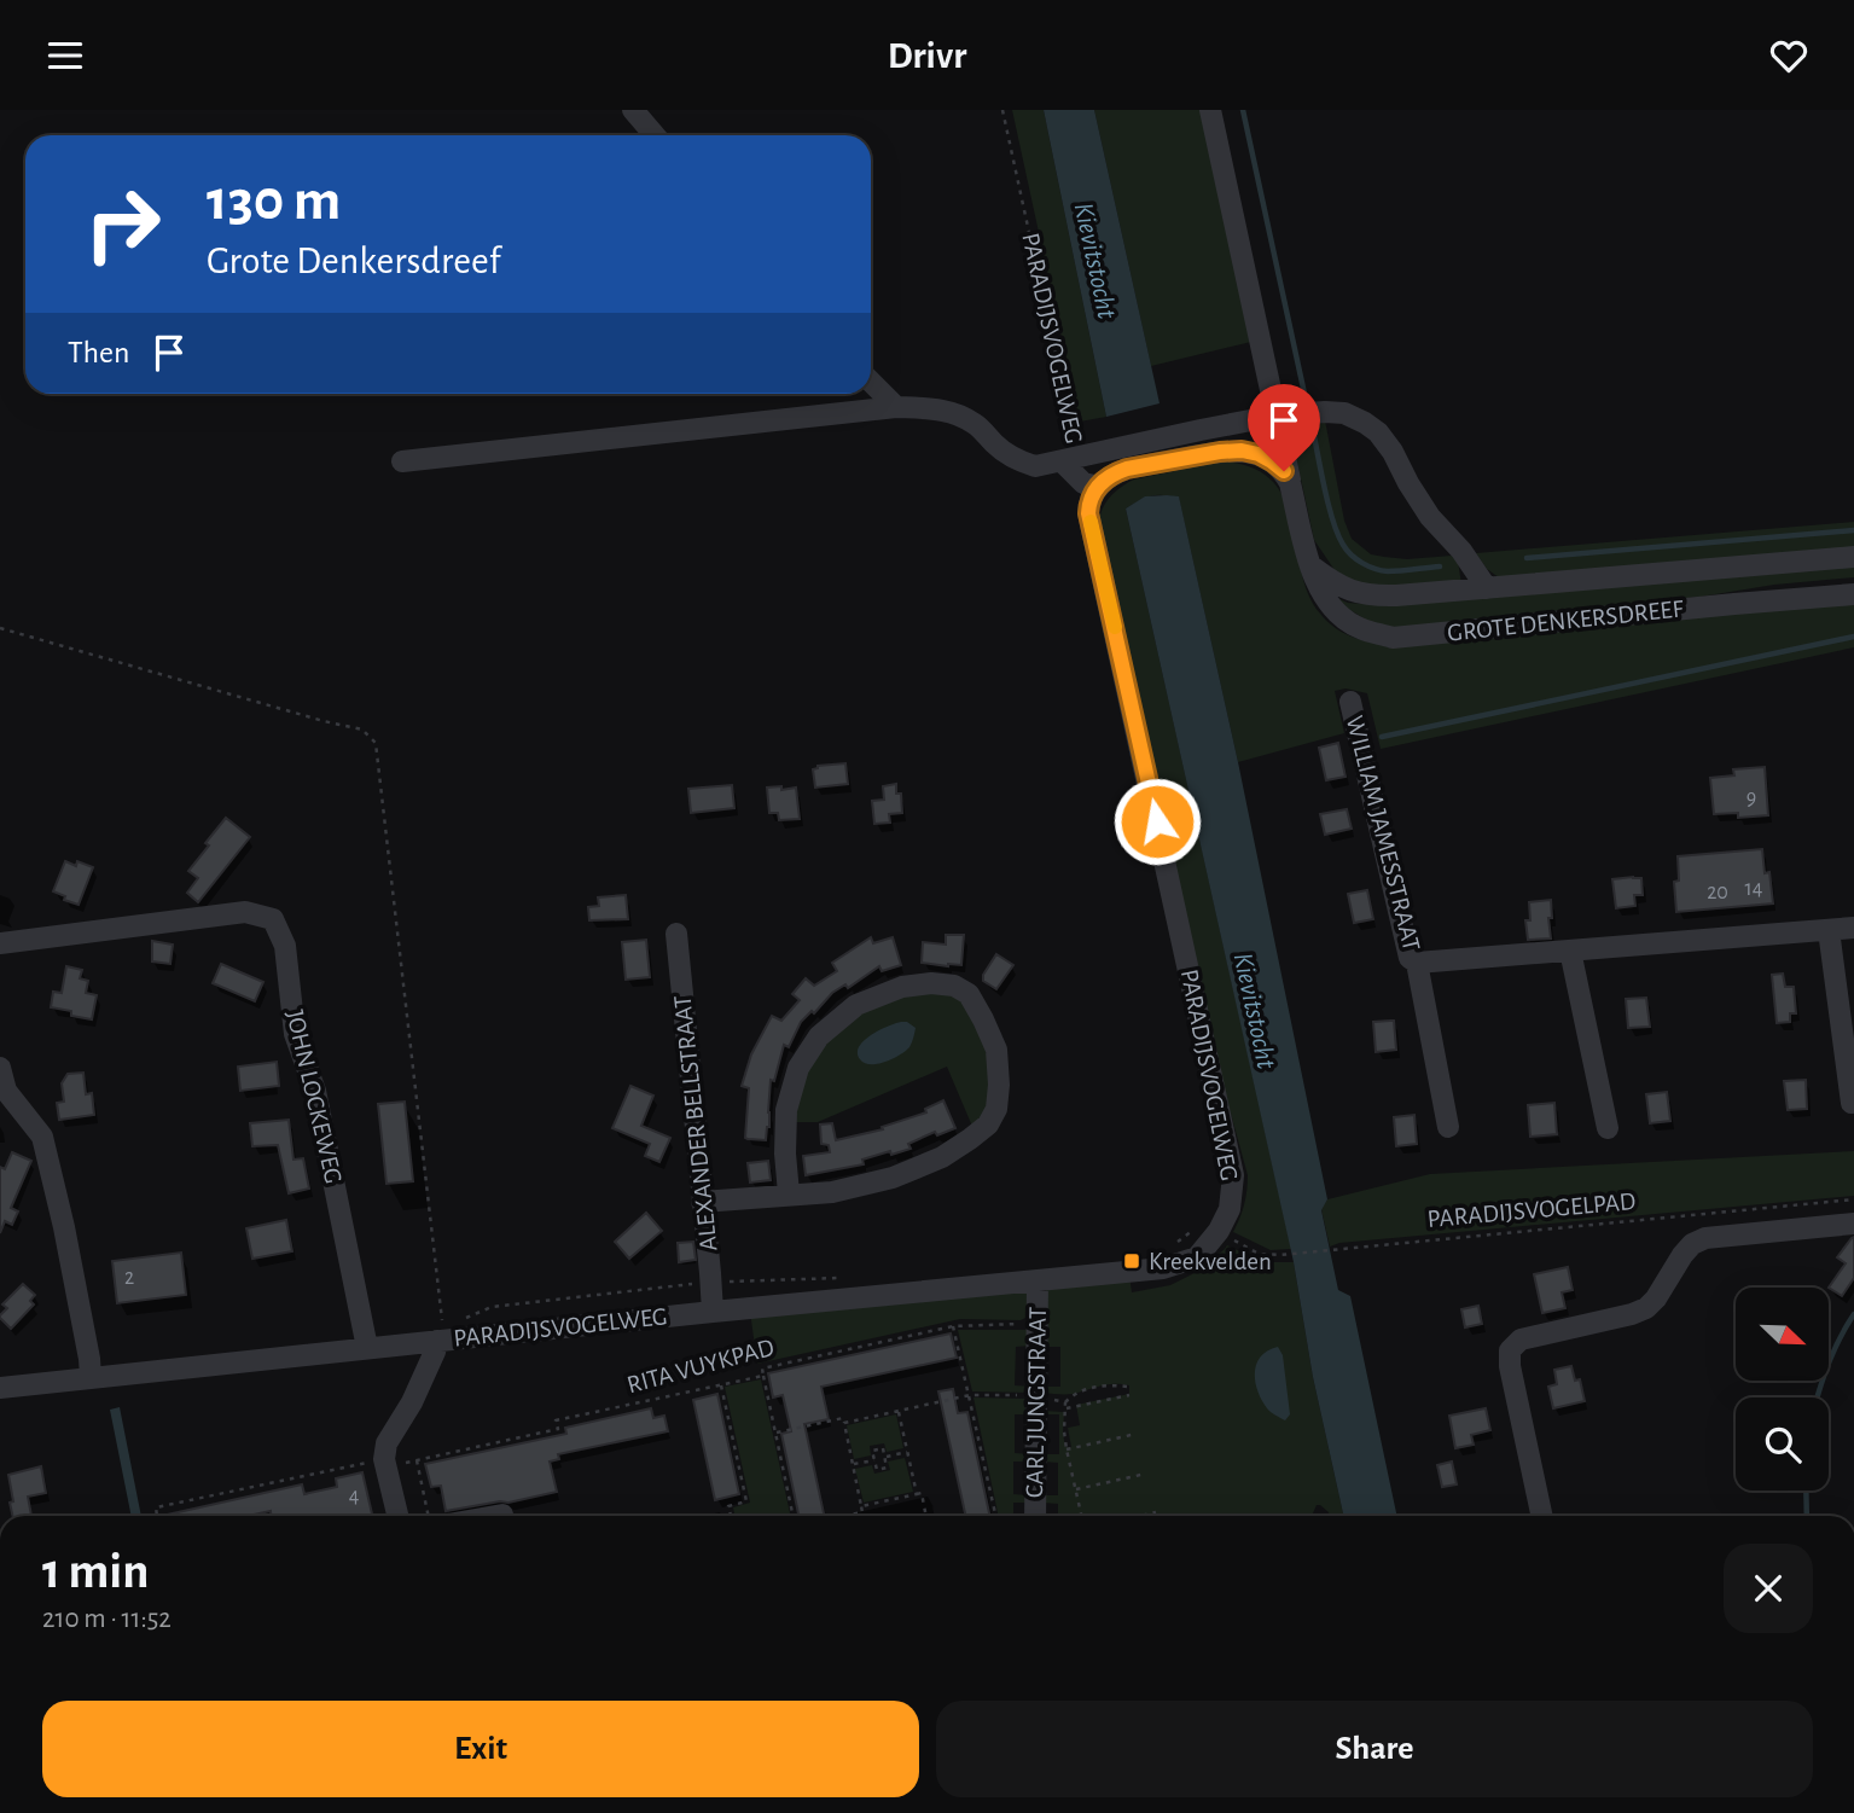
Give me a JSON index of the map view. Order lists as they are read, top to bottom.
{
  "streets": {
    "street": [
      "PARADIJSVOGELWEG",
      "GROTE DENKERSDREEF",
      "WILLIAM JAMESSTRAAT",
      "JOHN LOCKEWEG",
      "ALEXANDER BELLSTRAAT",
      "CARL JUNGSTRAAT"
    ],
    "path": ["PARADIJSVOGELPAD", "RITA VUYKPAD"]
  },
  "crossings": [
    ["PARADIJSVOGELWEG", "JOHN LOCKEWEG"],
    ["PARADIJSVOGELWEG", "ALEXANDER BELLSTRAAT"],
    ["PARADIJSVOGELWEG", "PARADIJSVOGELPAD"],
    ["PARADIJSVOGELWEG", "CARL JUNGSTRAAT"],
    ["RITA VUYKPAD", "CARL JUNGSTRAAT"]
  ],
  "water": ["Kievitstocht"],
  "places": {
    "transit": ["Kreekvelden"]
  },
  "house_numbers": [
    "9",
    "14",
    "20",
    "2",
    "4"
  ],
  "north": "bottom right",
  "page": {
    "header": "Drivr",
    "turn": ["130 m", "Grote Denkersdreef"],
    "then": "Then",
    "heading": ["1 min", "210 m · 11:52"],
    "buttons": ["Exit", "Share"]
  }
}
